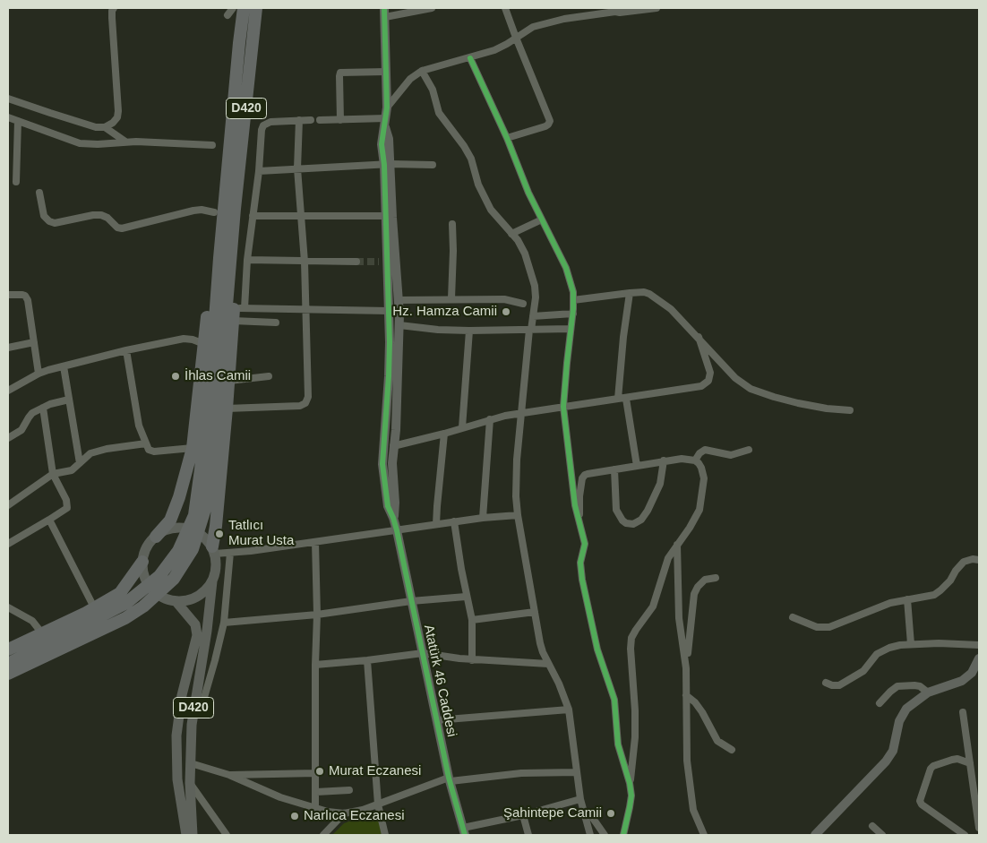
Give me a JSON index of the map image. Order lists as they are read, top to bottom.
{
  "streets": {
    "highway": ["D420"],
    "street": ["Atatürk 46 Caddesi"]
  },
  "places": [
    "Hz. Hamza Camii",
    "İhlas Camii",
    "Tatlıcı Murat Usta",
    "Murat Eczanesi",
    "Şahintepe Camii",
    "Narlıca Eczanesi"
  ]
}
